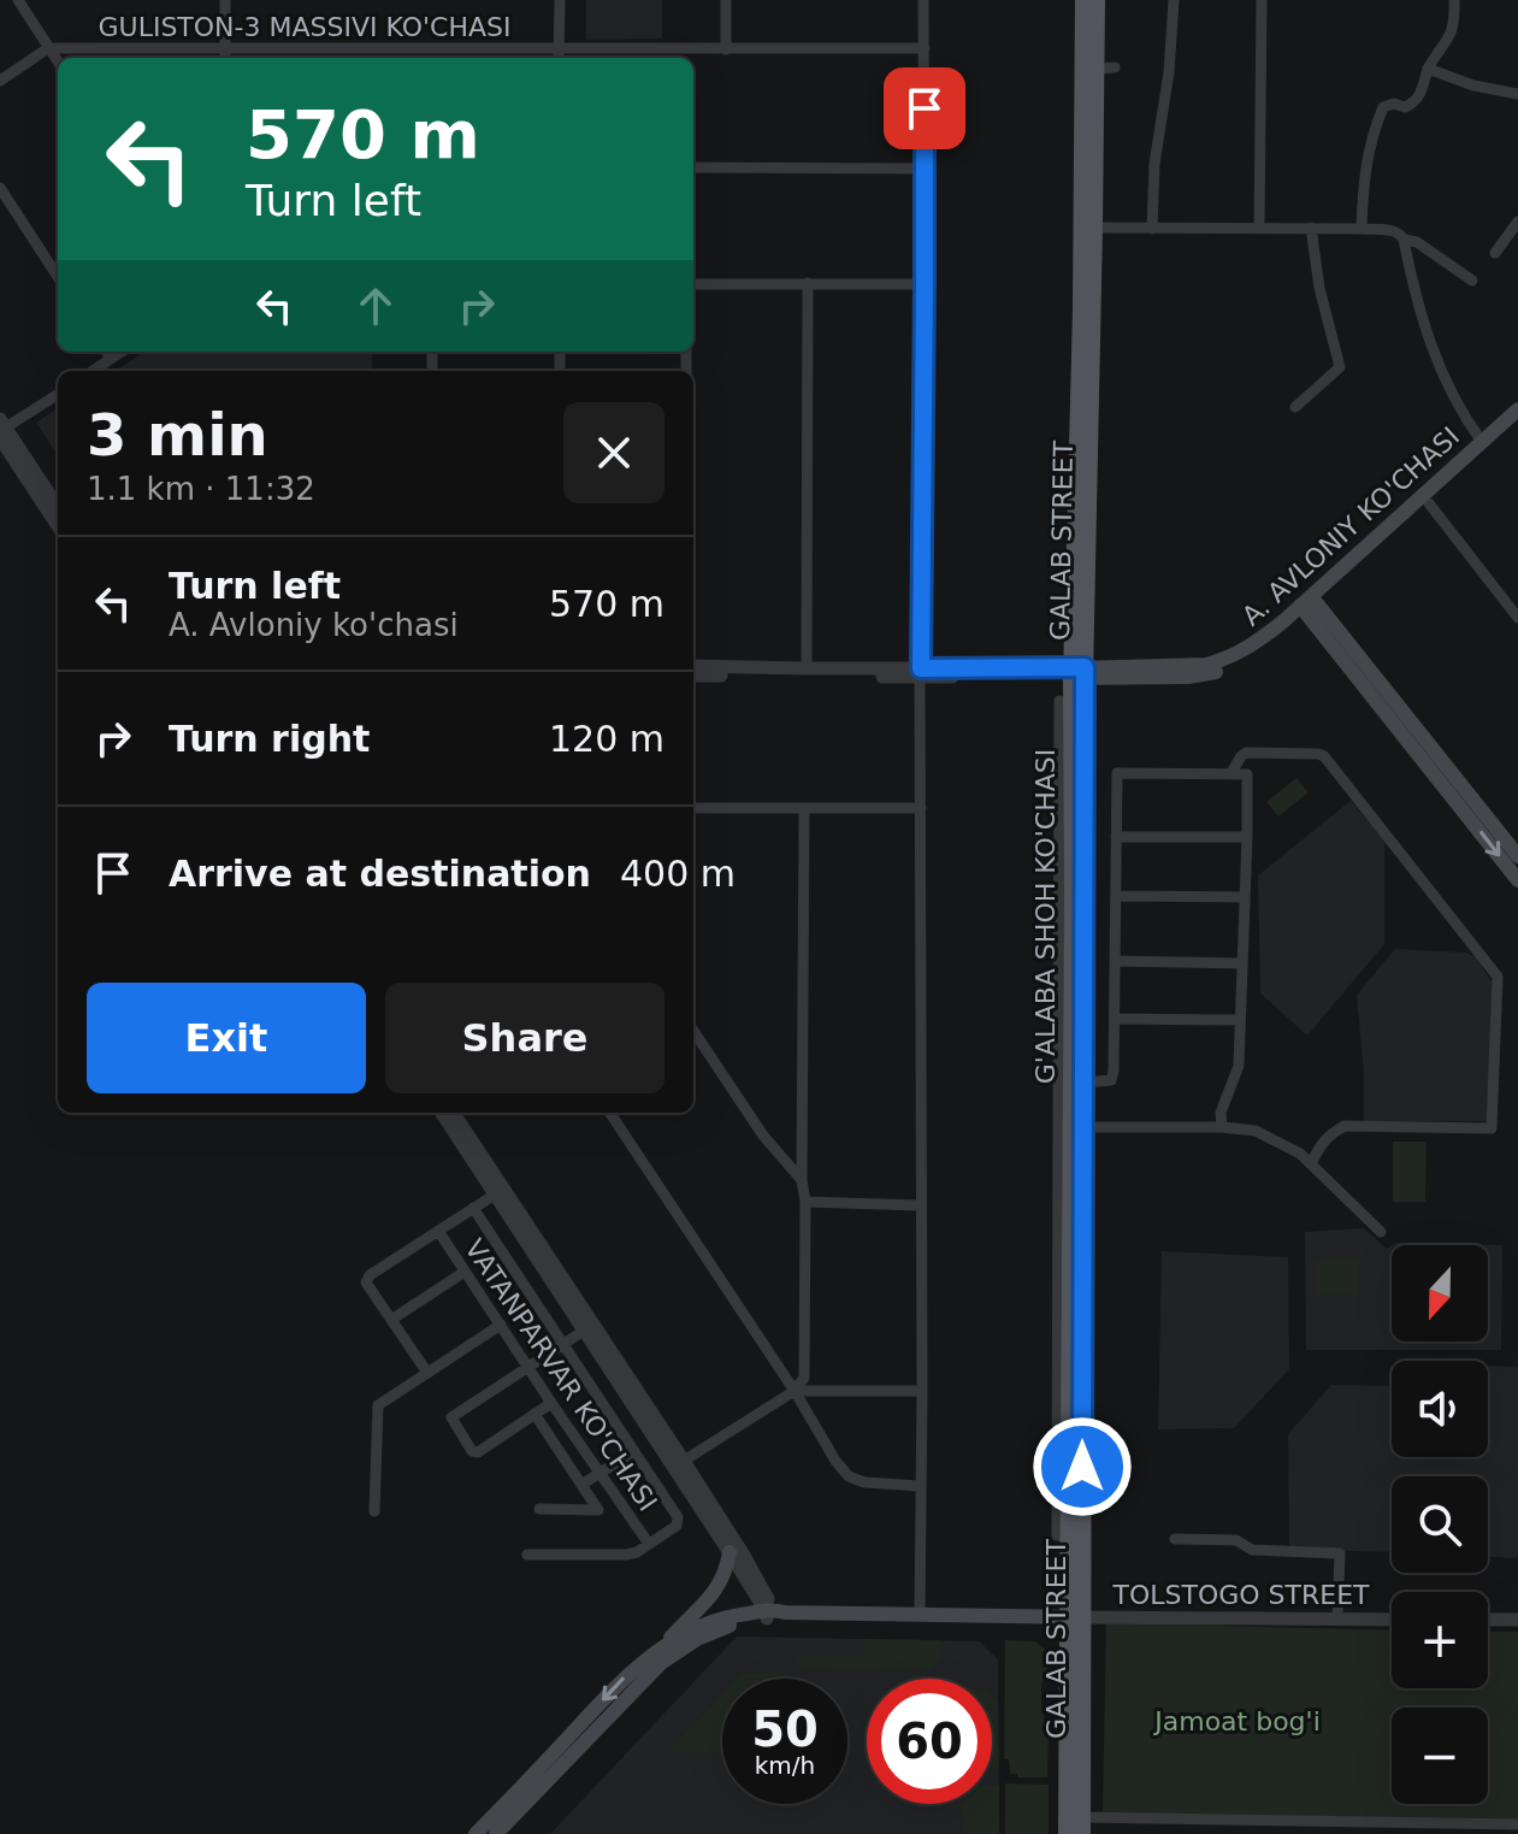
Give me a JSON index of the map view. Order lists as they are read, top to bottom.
{
  "streets": {
    "main road": [
      "A. AVLONIY KO'CHASI",
      "GALAB STREET",
      "G'ALABA SHOH KO'CHASI",
      "TOLSTOGO STREET"
    ],
    "street": ["GULISTON-3 MASSIVI KO'CHASI", "VATANPARVAR KO'CHASI"]
  },
  "crossings": [
    ["A. AVLONIY KO'CHASI", "GALAB STREET"],
    ["A. AVLONIY KO'CHASI", "G'ALABA SHOH KO'CHASI"],
    ["GALAB STREET", "G'ALABA SHOH KO'CHASI"],
    ["GALAB STREET", "TOLSTOGO STREET"],
    ["G'ALABA SHOH KO'CHASI", "TOLSTOGO STREET"]
  ],
  "parks": ["Jamoat bog'i"],
  "north": "bottom",
  "page": {
    "turn": ["570 m", "Turn left"],
    "heading": ["3 min", "1.1 km · 11:32"],
    "list": [
      {
        "name": "Turn left",
        "note": "A. Avloniy ko'chasi",
        "value": "570 m"
      },
      {
        "name": "Turn right",
        "value": "120 m"
      },
      {
        "name": "Arrive at destination",
        "value": "400 m"
      }
    ],
    "buttons": ["Exit", "Share"],
    "map_buttons": ["+", "−"],
    "speed": "50 km/h",
    "limit": "60"
  }
}
